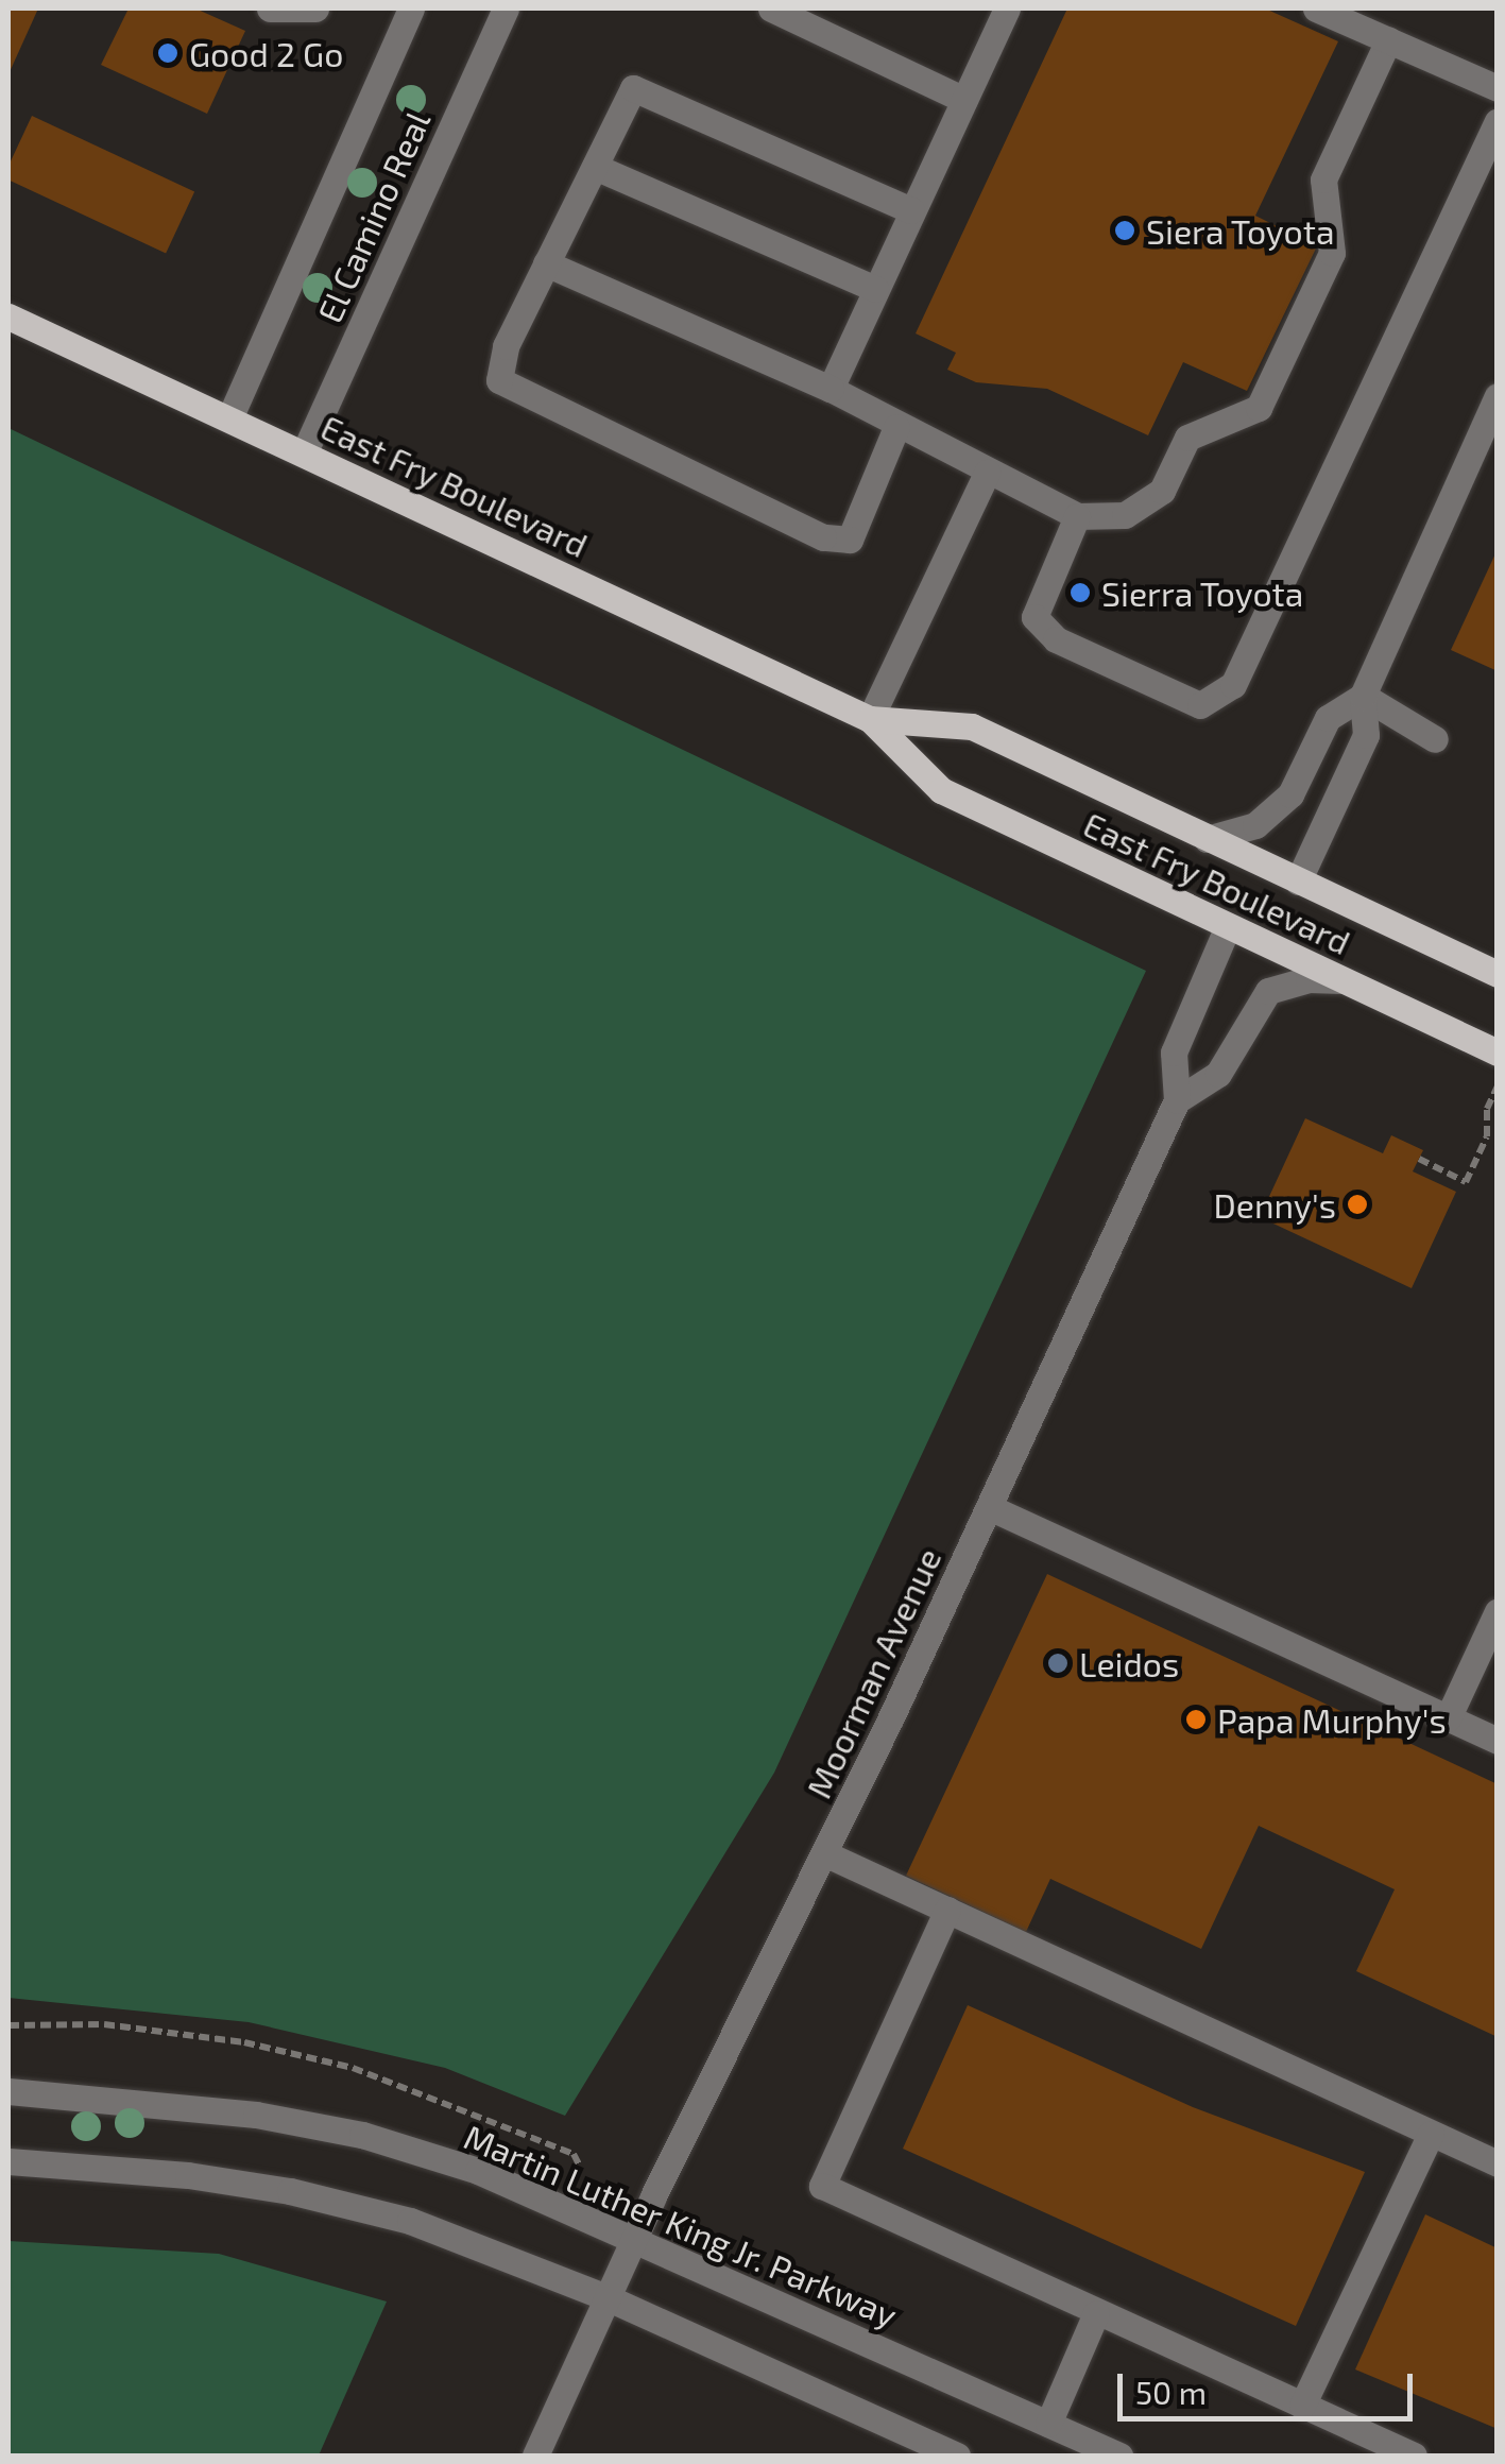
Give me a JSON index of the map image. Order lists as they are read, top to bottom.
{
  "streets": {
    "main road": ["East Fry Boulevard"],
    "street": ["El Camino Real", "Moorman Avenue", "Martin Luther King Jr. Parkway"]
  },
  "crossings": [
    ["El Camino Real", "East Fry Boulevard"],
    ["East Fry Boulevard", "Moorman Avenue"],
    ["Moorman Avenue", "Martin Luther King Jr. Parkway"]
  ],
  "places": [
    "Good 2 Go",
    "Siera Toyota",
    "Sierra Toyota",
    "Denny's",
    "Leidos",
    "Papa Murphy's"
  ],
  "scale_bar": "50 m"
}
